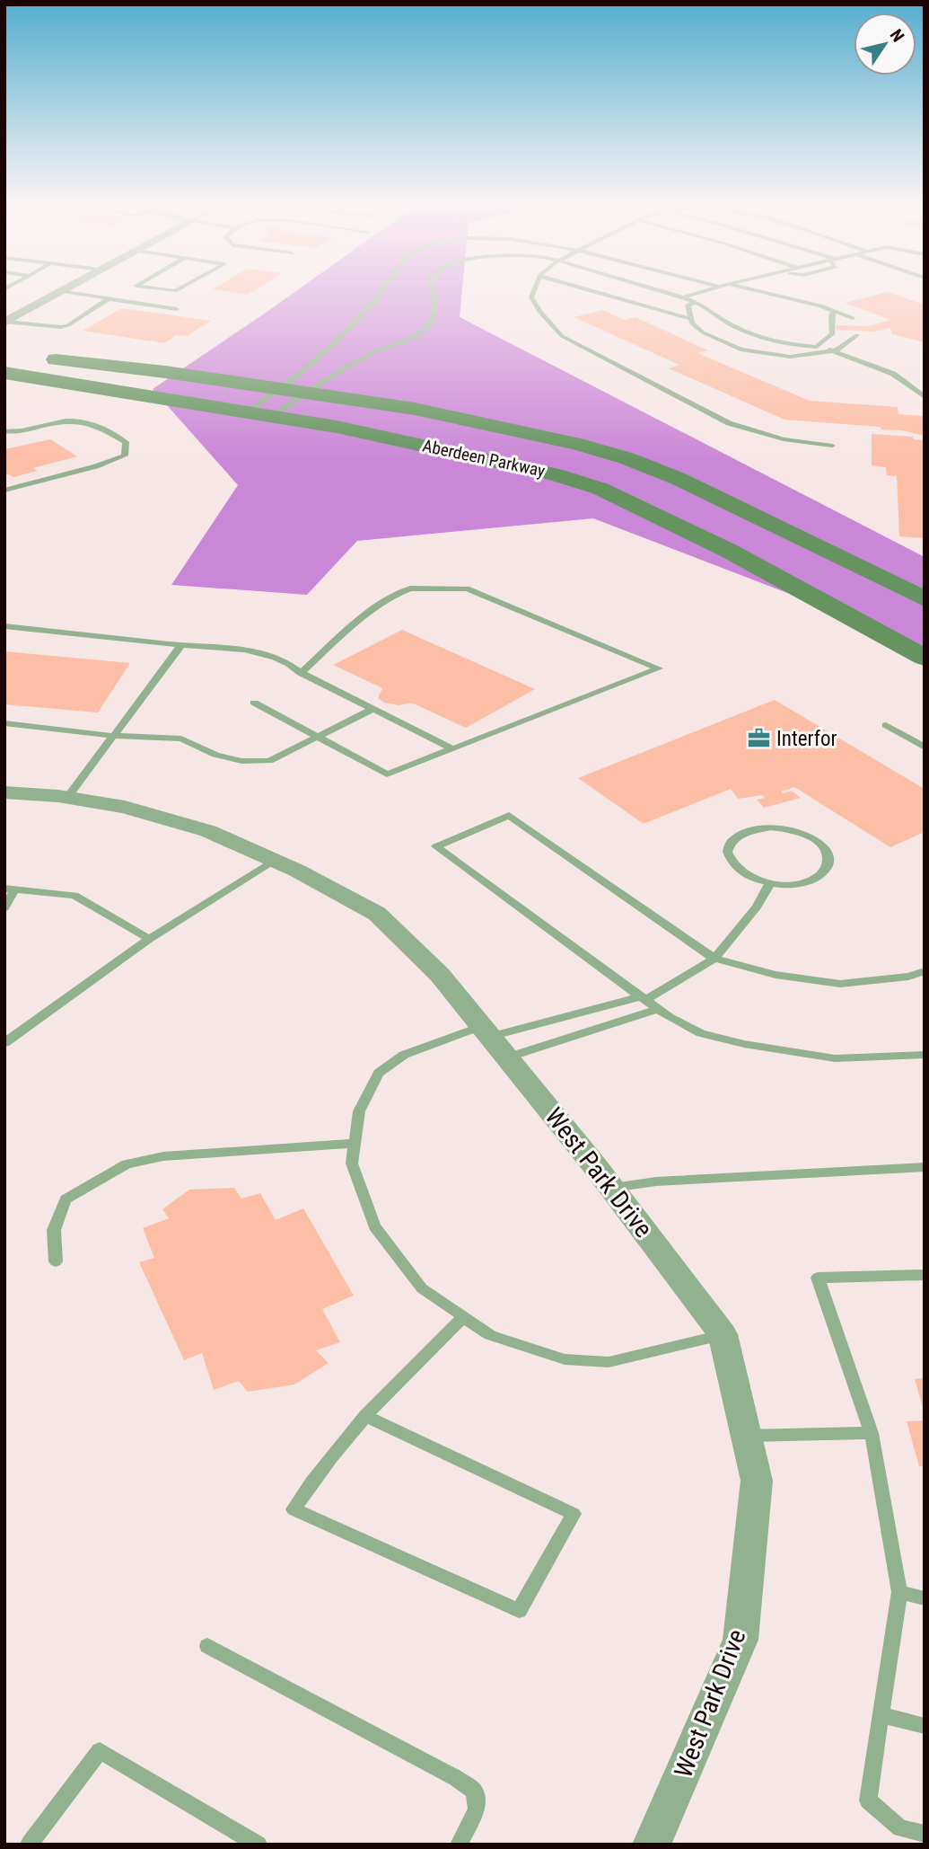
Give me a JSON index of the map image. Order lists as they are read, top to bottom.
{
  "streets": {
    "street": ["Aberdeen Parkway", "West Park Drive"]
  },
  "places": {
    "office": ["Interfor"]
  },
  "north": "top right"
}
